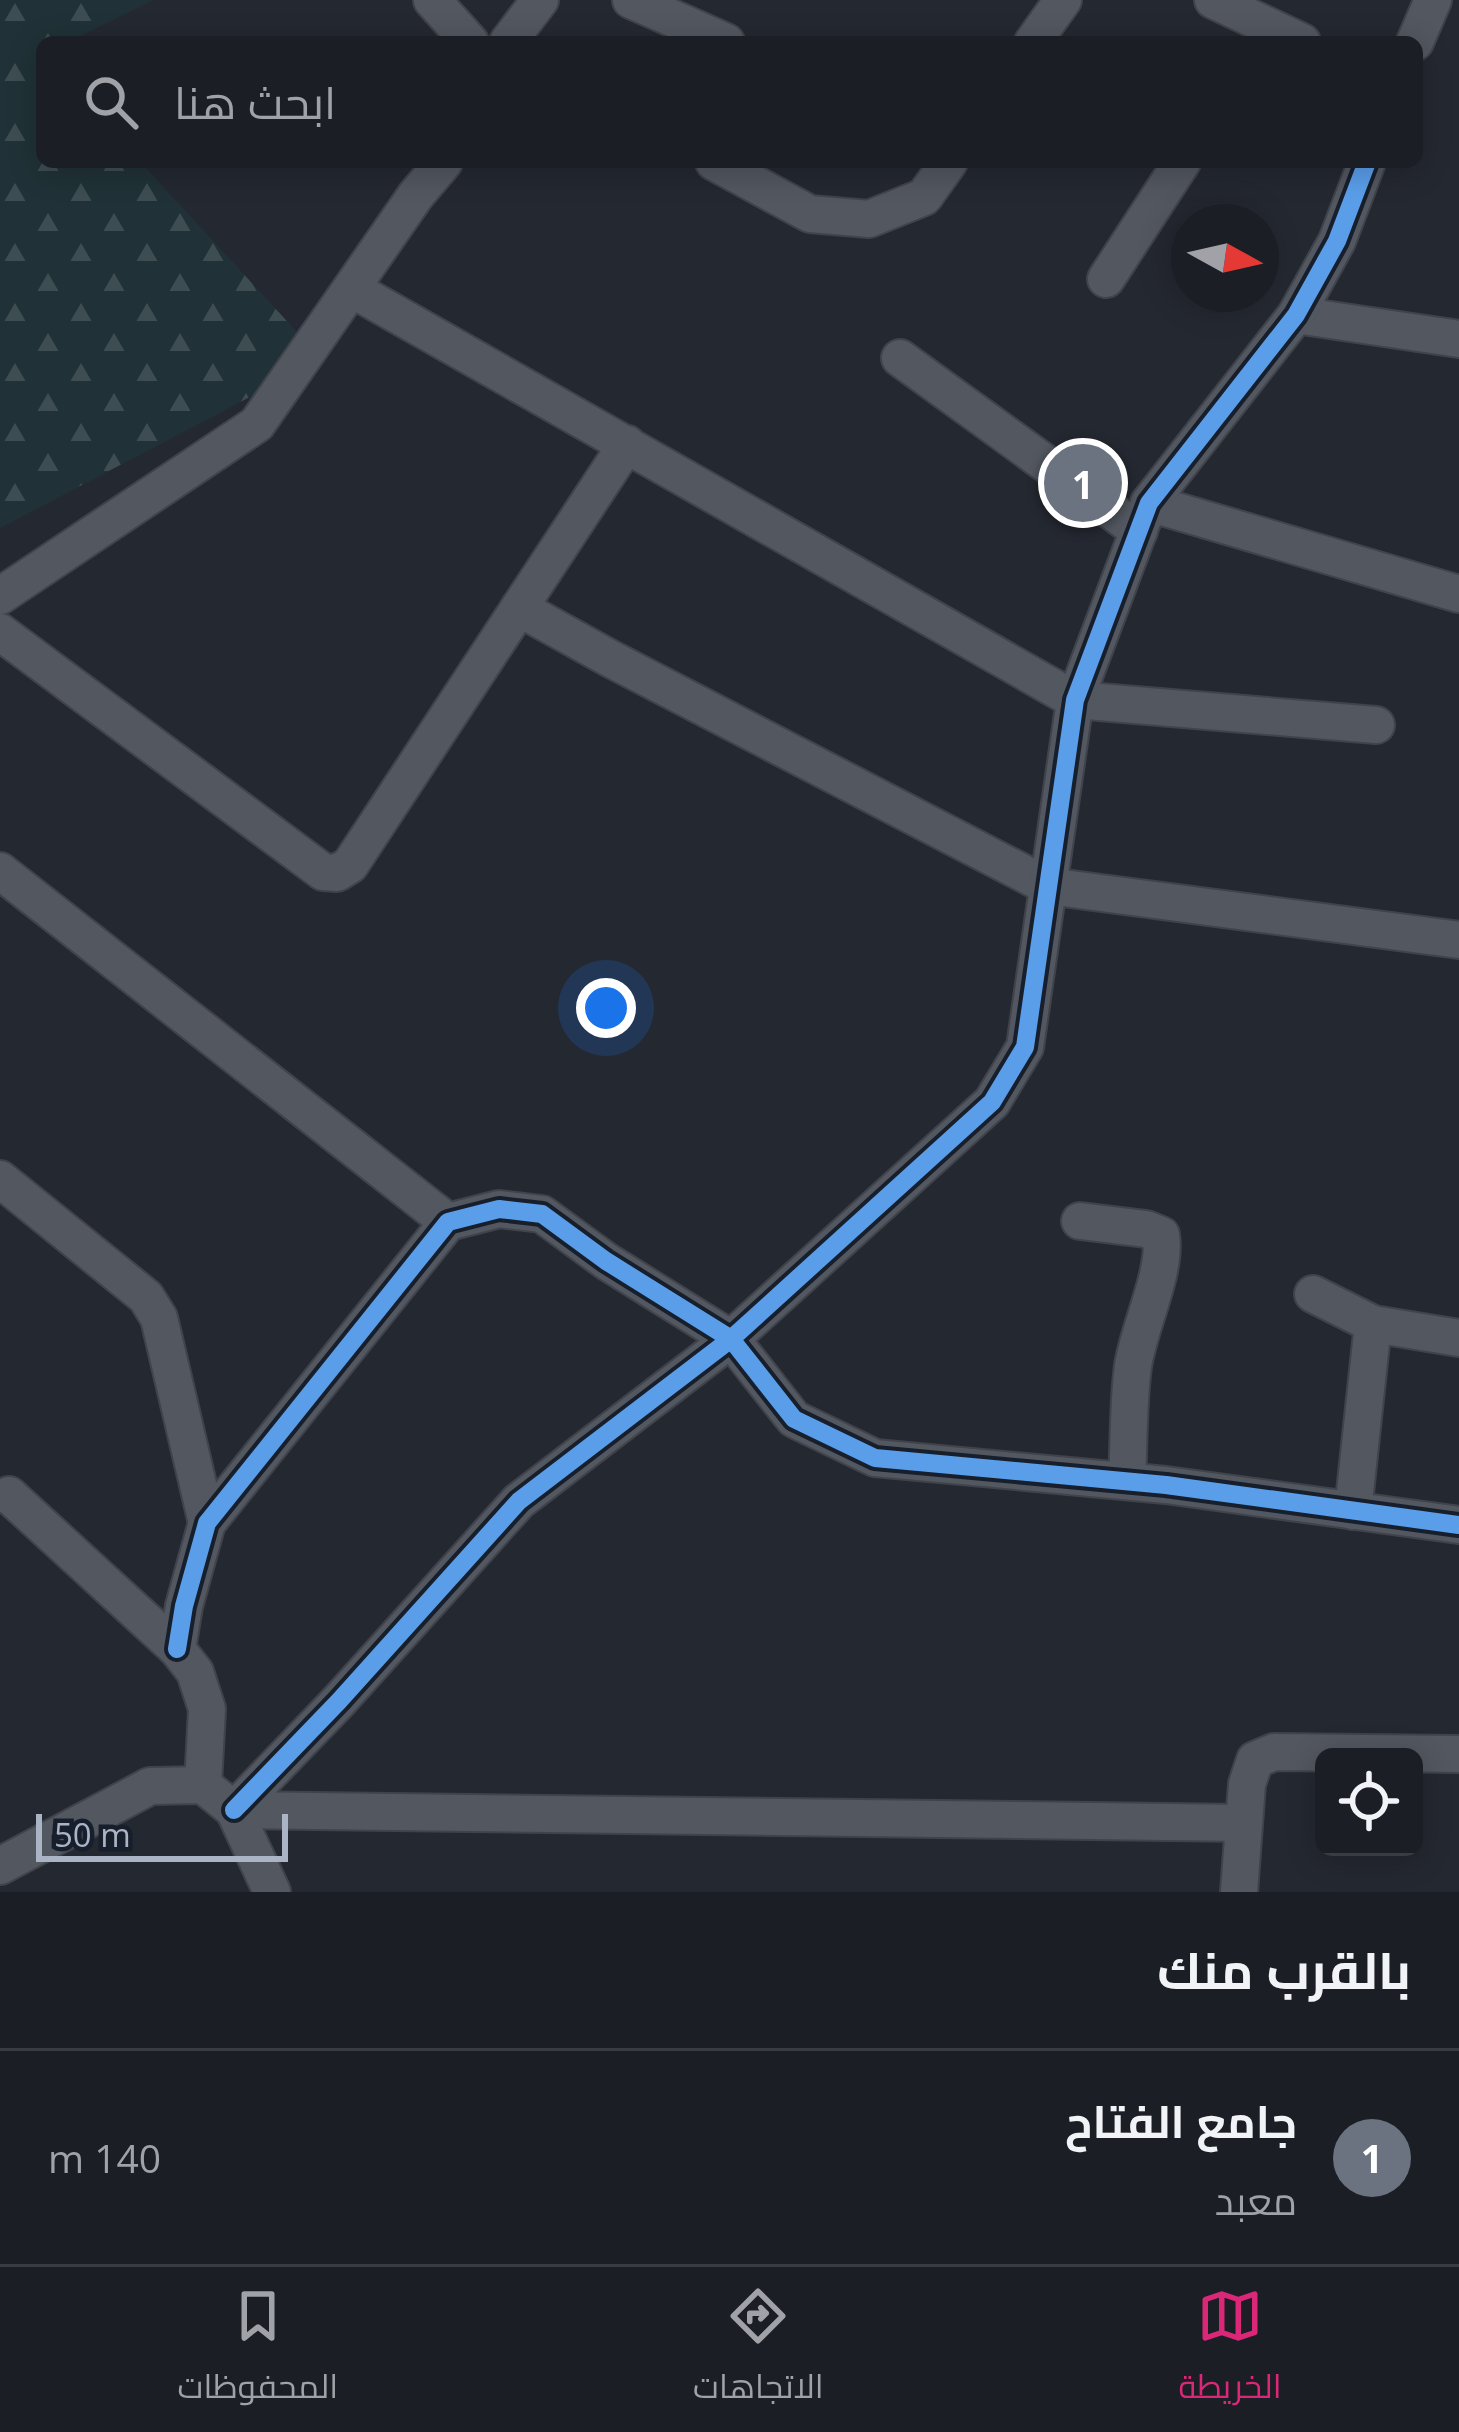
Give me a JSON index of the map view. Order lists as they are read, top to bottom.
{
  "scale_bar": "50 m",
  "north": "right",
  "page": {
    "search": "ابحث هنا",
    "pins": "1",
    "scale": "50 m",
    "heading": "بالقرب منك",
    "list": [
      {
        "mark": "1",
        "name": "جامع الفتاح",
        "note": "معبد",
        "value": "140 m"
      }
    ],
    "nav": ["الخريطة", "الاتجاهات", "المحفوظات"]
  }
}
